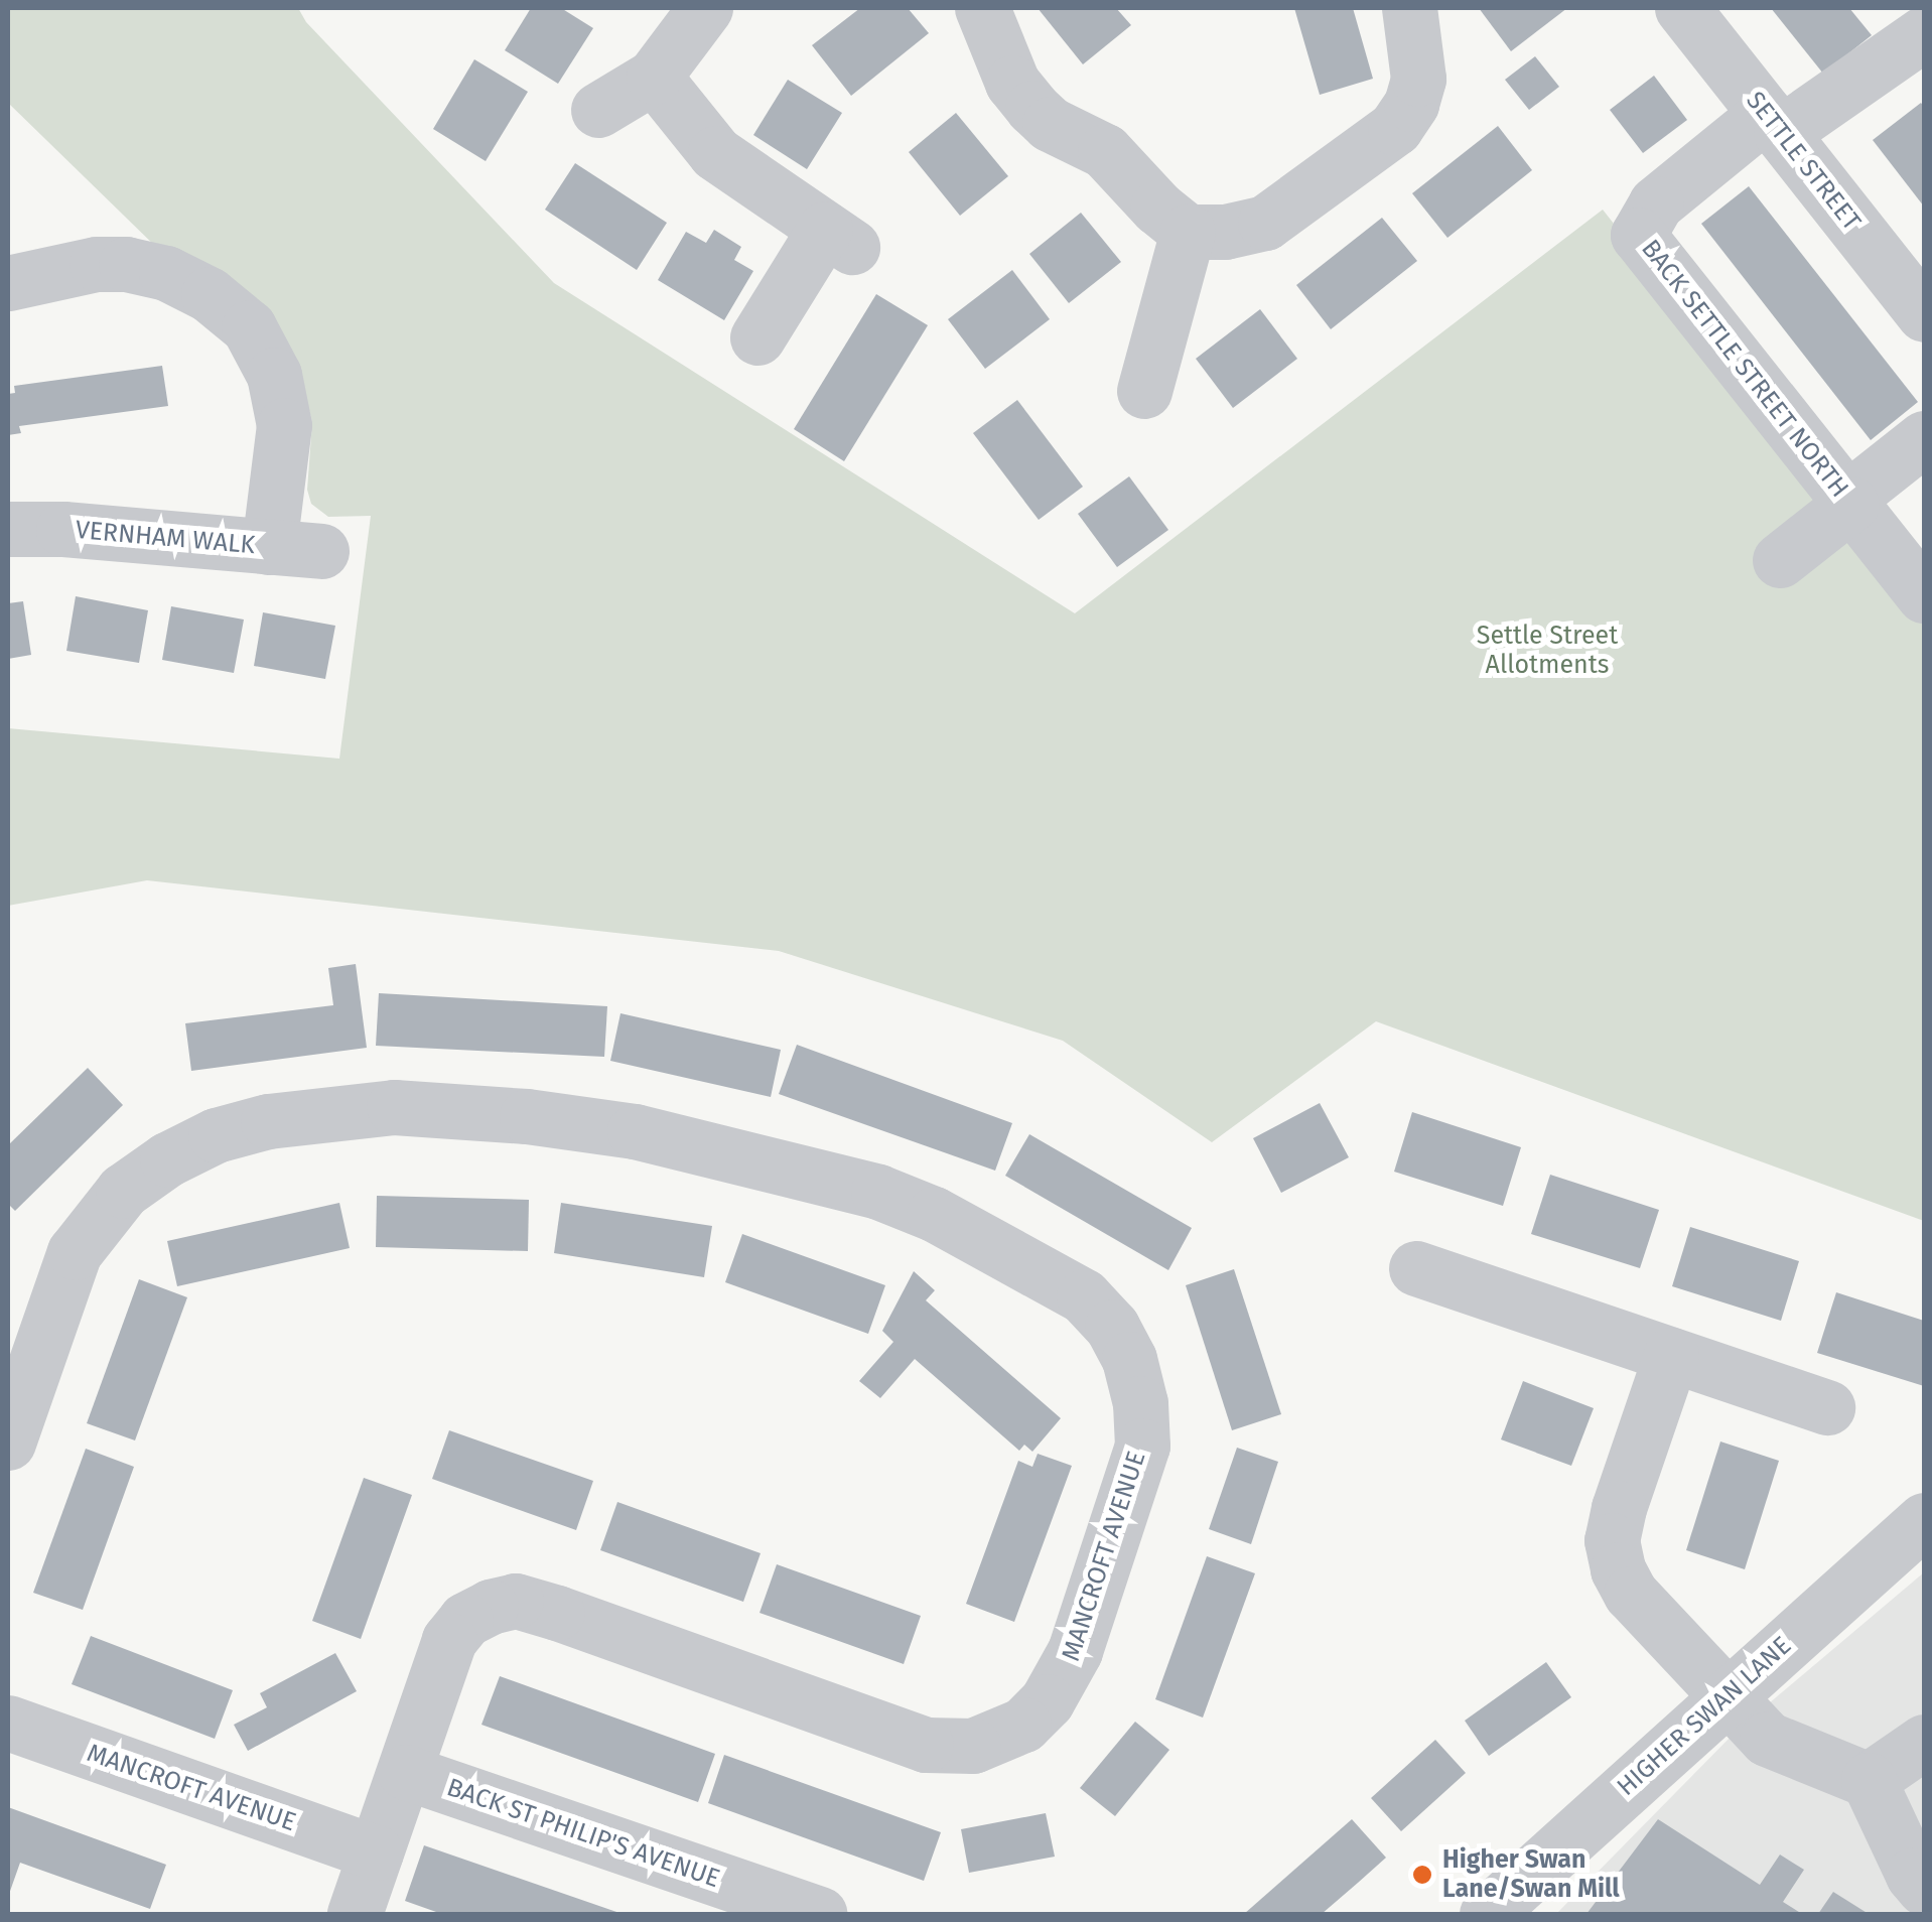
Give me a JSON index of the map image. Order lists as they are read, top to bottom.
{
  "streets": {
    "street": [
      "SETTLE STREET",
      "BACK SETTLE STREET NORTH",
      "VERNHAM WALK",
      "MANCROFT AVENUE",
      "HIGHER SWAN LANE",
      "BACK ST PHILIP'S AVENUE"
    ]
  },
  "crossings": [
    ["SETTLE STREET", "BACK SETTLE STREET NORTH"],
    ["MANCROFT AVENUE", "BACK ST PHILIP'S AVENUE"]
  ],
  "parks": ["Settle Street Allotments"],
  "places": ["Higher Swan Lane/Swan Mill"]
}
